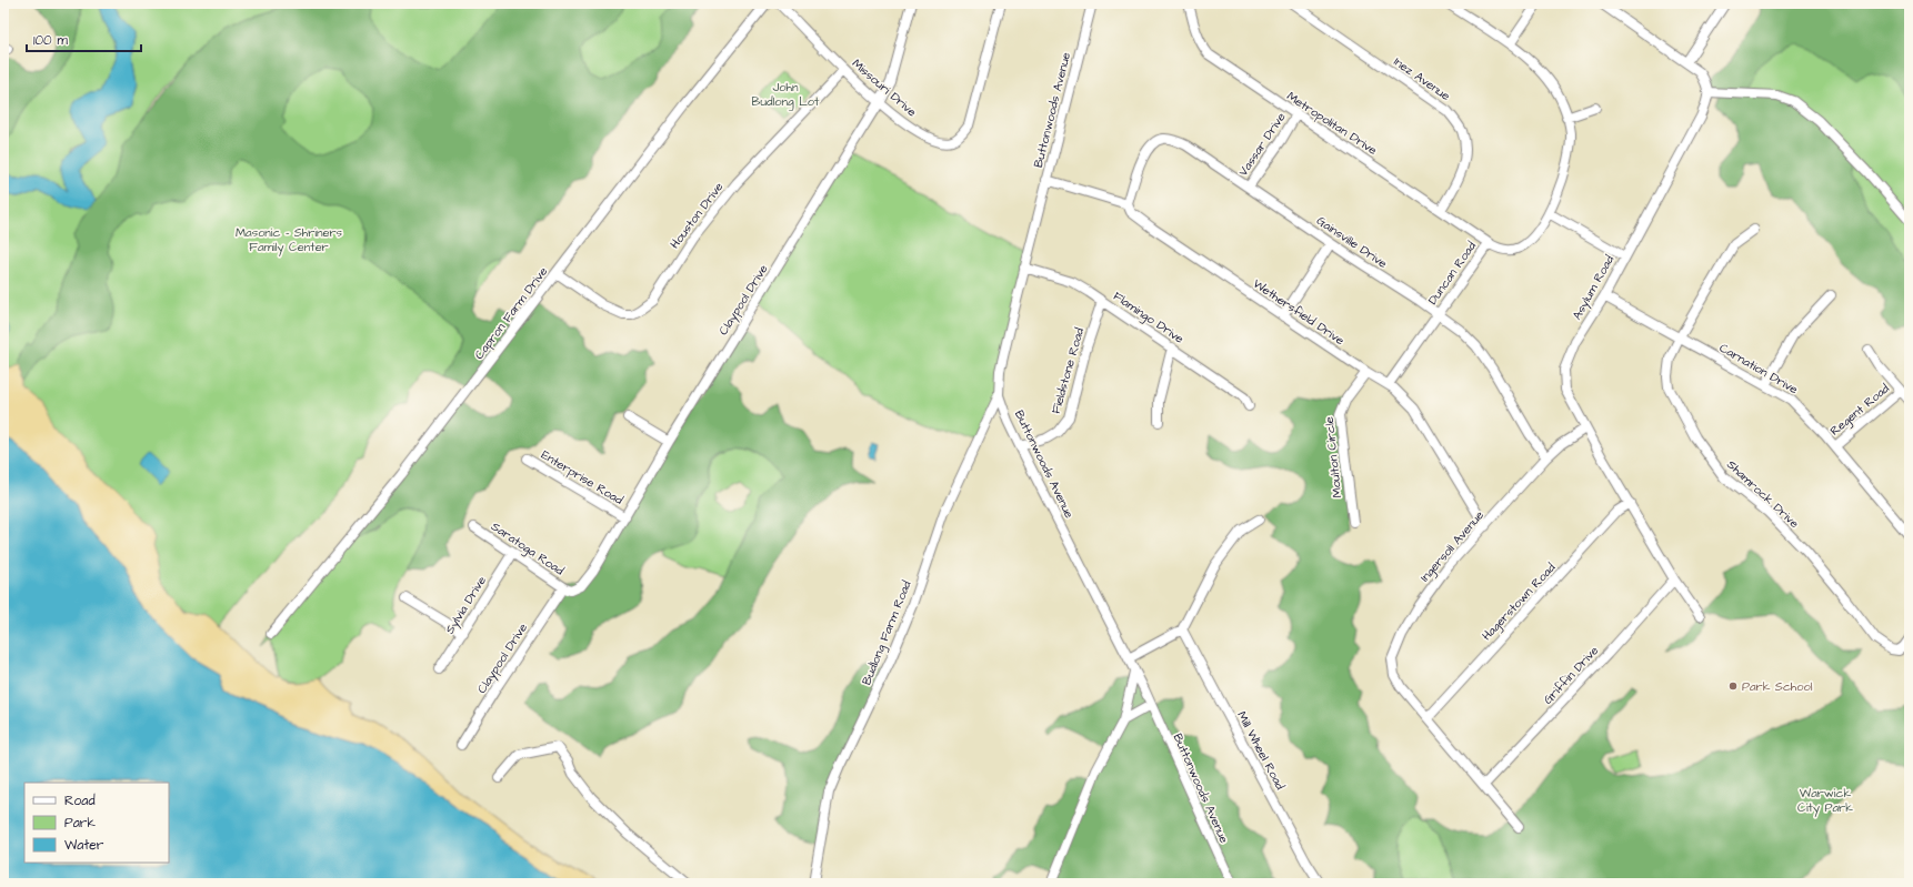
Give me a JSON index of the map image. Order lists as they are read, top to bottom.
{
  "streets": {
    "street": [
      "Inez Avenue",
      "Missouri Drive",
      "Buttonwoods Avenue",
      "Metropolitan Drive",
      "Vassar Drive",
      "Houston Drive",
      "Gainsville Drive",
      "Duncan Road",
      "Asylum Road",
      "Claypool Drive",
      "Wethersfield Drive",
      "Capron Farm Drive",
      "Flamingo Drive",
      "Carnation Drive",
      "Fieldstone Road",
      "Regent Road",
      "Moulton Circle",
      "Enterprise Road",
      "Shamrock Drive",
      "Ingersoll Avenue",
      "Saratoga Road",
      "Hagerstown Road",
      "Sylvia Drive",
      "Budlong Farm Road",
      "Griffin Drive",
      "Mill Wheel Road"
    ]
  },
  "crossings": [
    ["Inez Avenue", "Metropolitan Drive"],
    ["Missouri Drive", "Houston Drive"],
    ["Missouri Drive", "Claypool Drive"],
    ["Buttonwoods Avenue", "Flamingo Drive"],
    ["Buttonwoods Avenue", "Fieldstone Road"],
    ["Buttonwoods Avenue", "Budlong Farm Road"],
    ["Metropolitan Drive", "Vassar Drive"],
    ["Metropolitan Drive", "Duncan Road"],
    ["Vassar Drive", "Gainsville Drive"],
    ["Houston Drive", "Capron Farm Drive"],
    ["Gainsville Drive", "Duncan Road"],
    ["Gainsville Drive", "Wethersfield Drive"],
    ["Gainsville Drive", "Ingersoll Avenue"],
    ["Duncan Road", "Wethersfield Drive"],
    ["Asylum Road", "Carnation Drive"],
    ["Asylum Road", "Ingersoll Avenue"],
    ["Asylum Road", "Hagerstown Road"],
    ["Asylum Road", "Griffin Drive"],
    ["Claypool Drive", "Enterprise Road"],
    ["Claypool Drive", "Saratoga Road"],
    ["Wethersfield Drive", "Moulton Circle"],
    ["Wethersfield Drive", "Ingersoll Avenue"],
    ["Flamingo Drive", "Fieldstone Road"],
    ["Carnation Drive", "Regent Road"],
    ["Carnation Drive", "Shamrock Drive"],
    ["Ingersoll Avenue", "Hagerstown Road"],
    ["Ingersoll Avenue", "Griffin Drive"],
    ["Saratoga Road", "Sylvia Drive"]
  ],
  "parks": ["John Budlong Lot", "Masonic - Shriners Family Center", "Warwick City Park"],
  "places": ["Park School"],
  "legend": ["Road", "Park", "Water"],
  "scale_bar": "100 m"
}
